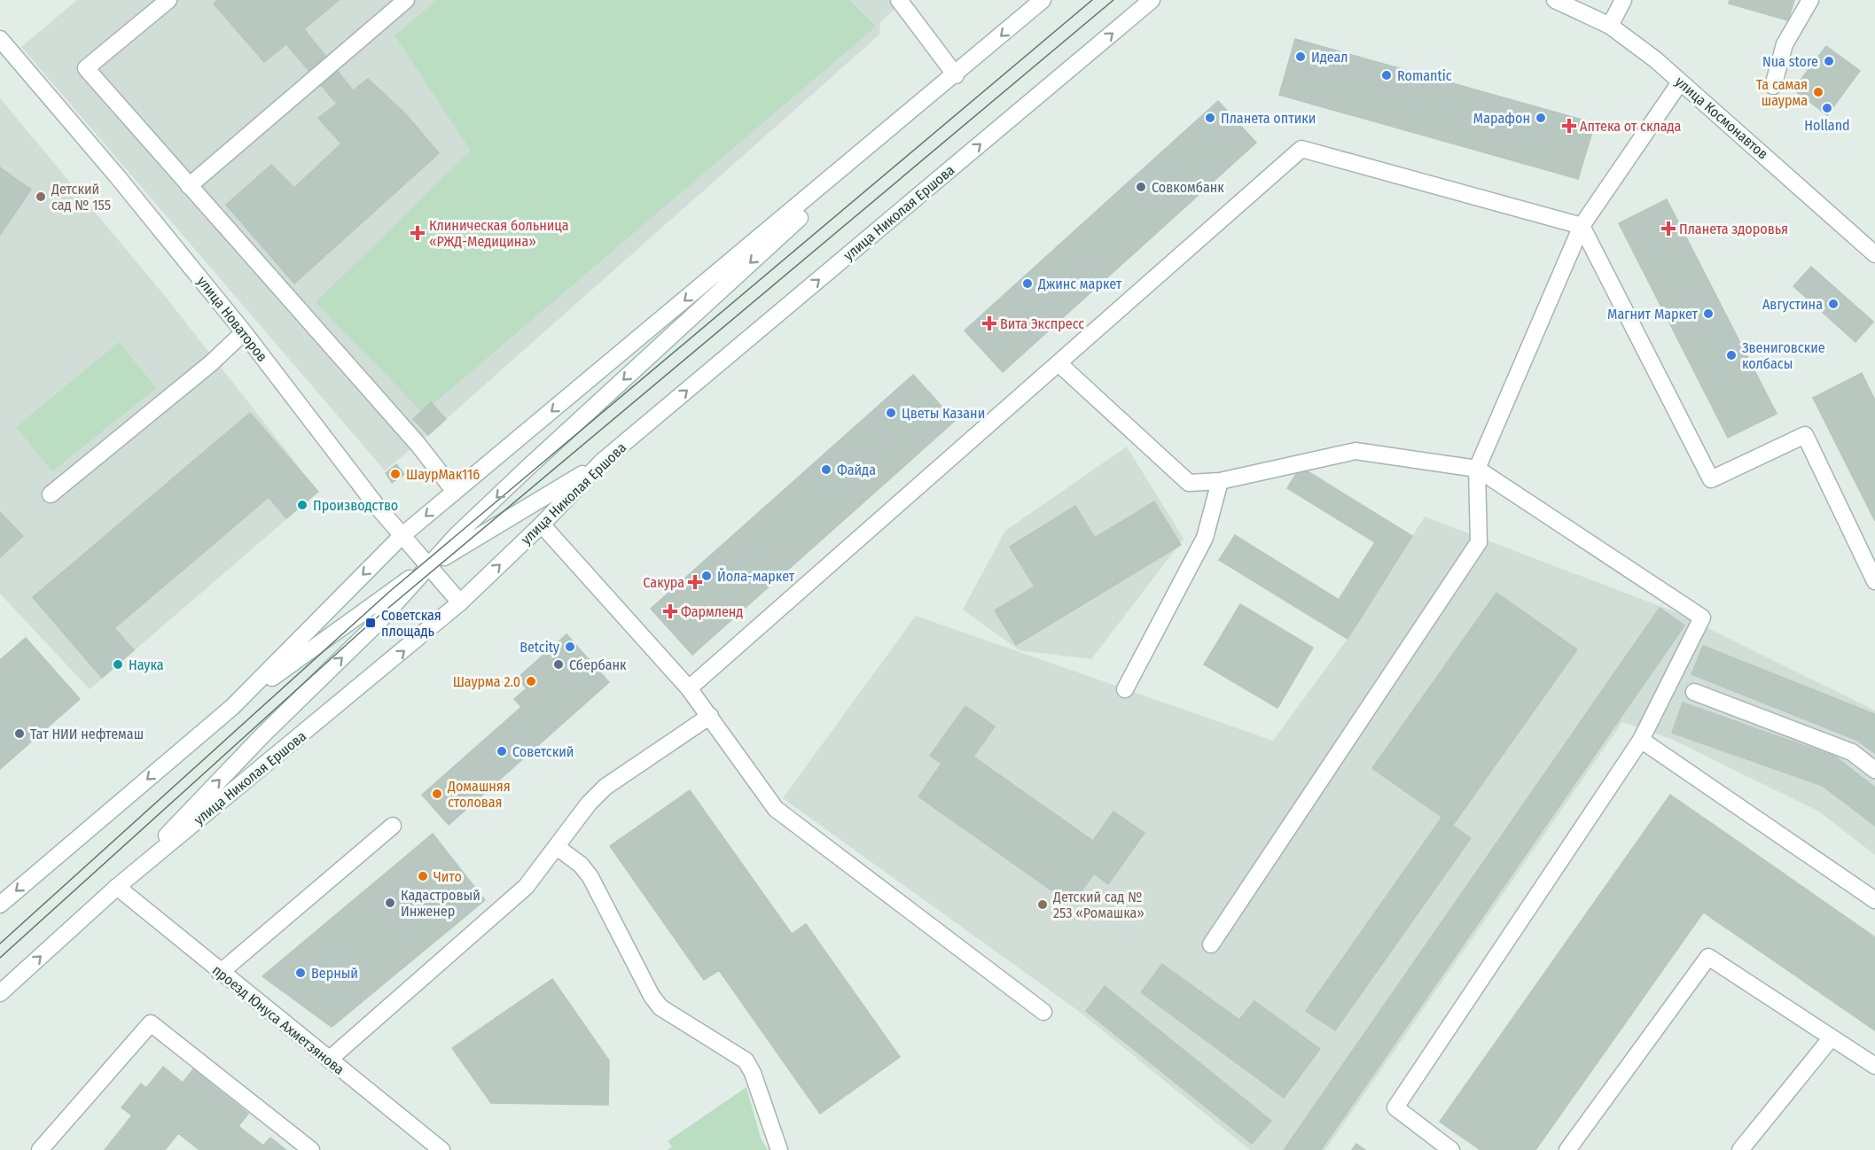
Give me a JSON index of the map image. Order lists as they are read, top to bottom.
{
  "streets": {
    "main road": [
      "улица Космонавтов",
      "улица Николая Ершова",
      "улица Новаторов",
      "проезд Юнуса Ахметзянова"
    ]
  },
  "crossings": [
    ["улица Николая Ершова", "улица Новаторов"],
    ["улица Николая Ершова", "проезд Юнуса Ахметзянова"]
  ],
  "places": {
    "other": [
      "Идеал",
      "Nua store",
      "Romantic",
      "Та самая шаурма",
      "Holland",
      "Планета оптики",
      "Марафон",
      "Совкомбанк",
      "Детский сад № 155",
      "Джинс маркет",
      "Августина",
      "Магнит Маркет",
      "Звениговские колбасы",
      "Цветы Казани",
      "Файда",
      "ШаурМак116",
      "Производство",
      "Йола-маркет",
      "Betcity",
      "Наука",
      "Сбербанк",
      "Шаурма 2.0",
      "Тат НИИ нефтемаш",
      "Советский",
      "Домашняя столовая",
      "Чито",
      "Кадастровый Инженер",
      "Детский сад № 253 «Ромашка»",
      "Верный"
    ],
    "health": [
      "Аптека от склада",
      "Планета здоровья",
      "Клиническая больница «РЖД-Медицина»",
      "Вита Экспресс",
      "Сакура",
      "Фармленд"
    ],
    "transit": ["Советская площадь"]
  }
}
